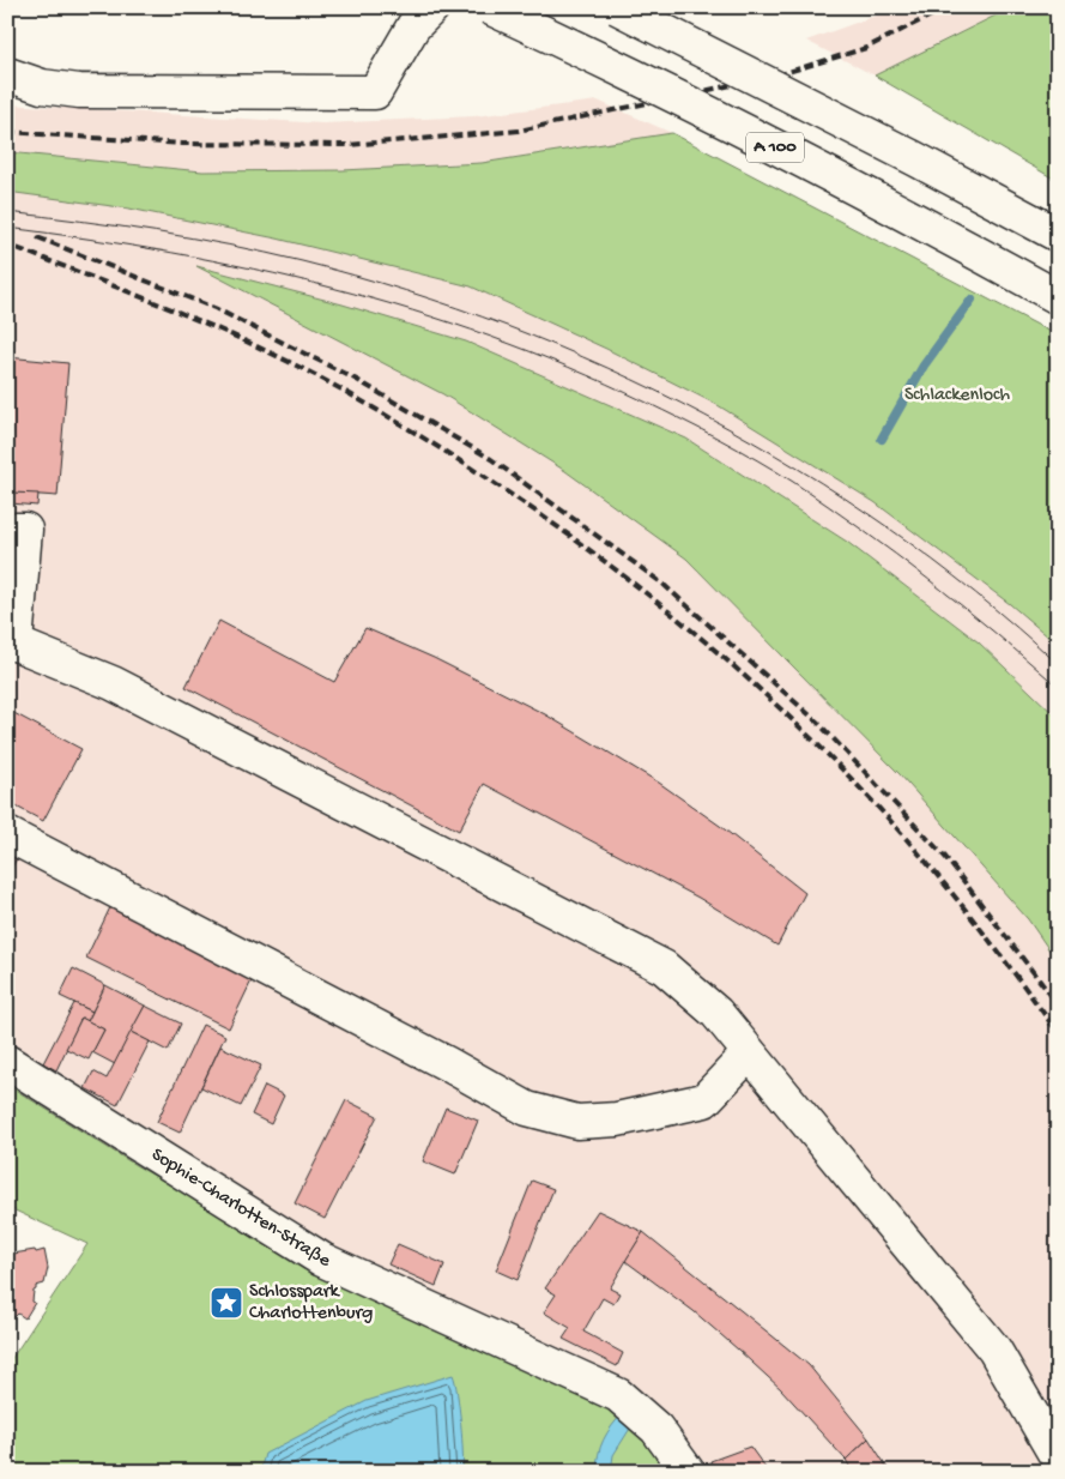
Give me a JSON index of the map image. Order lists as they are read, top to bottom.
{
  "streets": {
    "main road": ["A 100", "Sophie-Charlotten-Straße"]
  },
  "parks": ["Schlackenloch"],
  "places": {
    "place": ["Schlosspark Charlottenburg"]
  }
}
